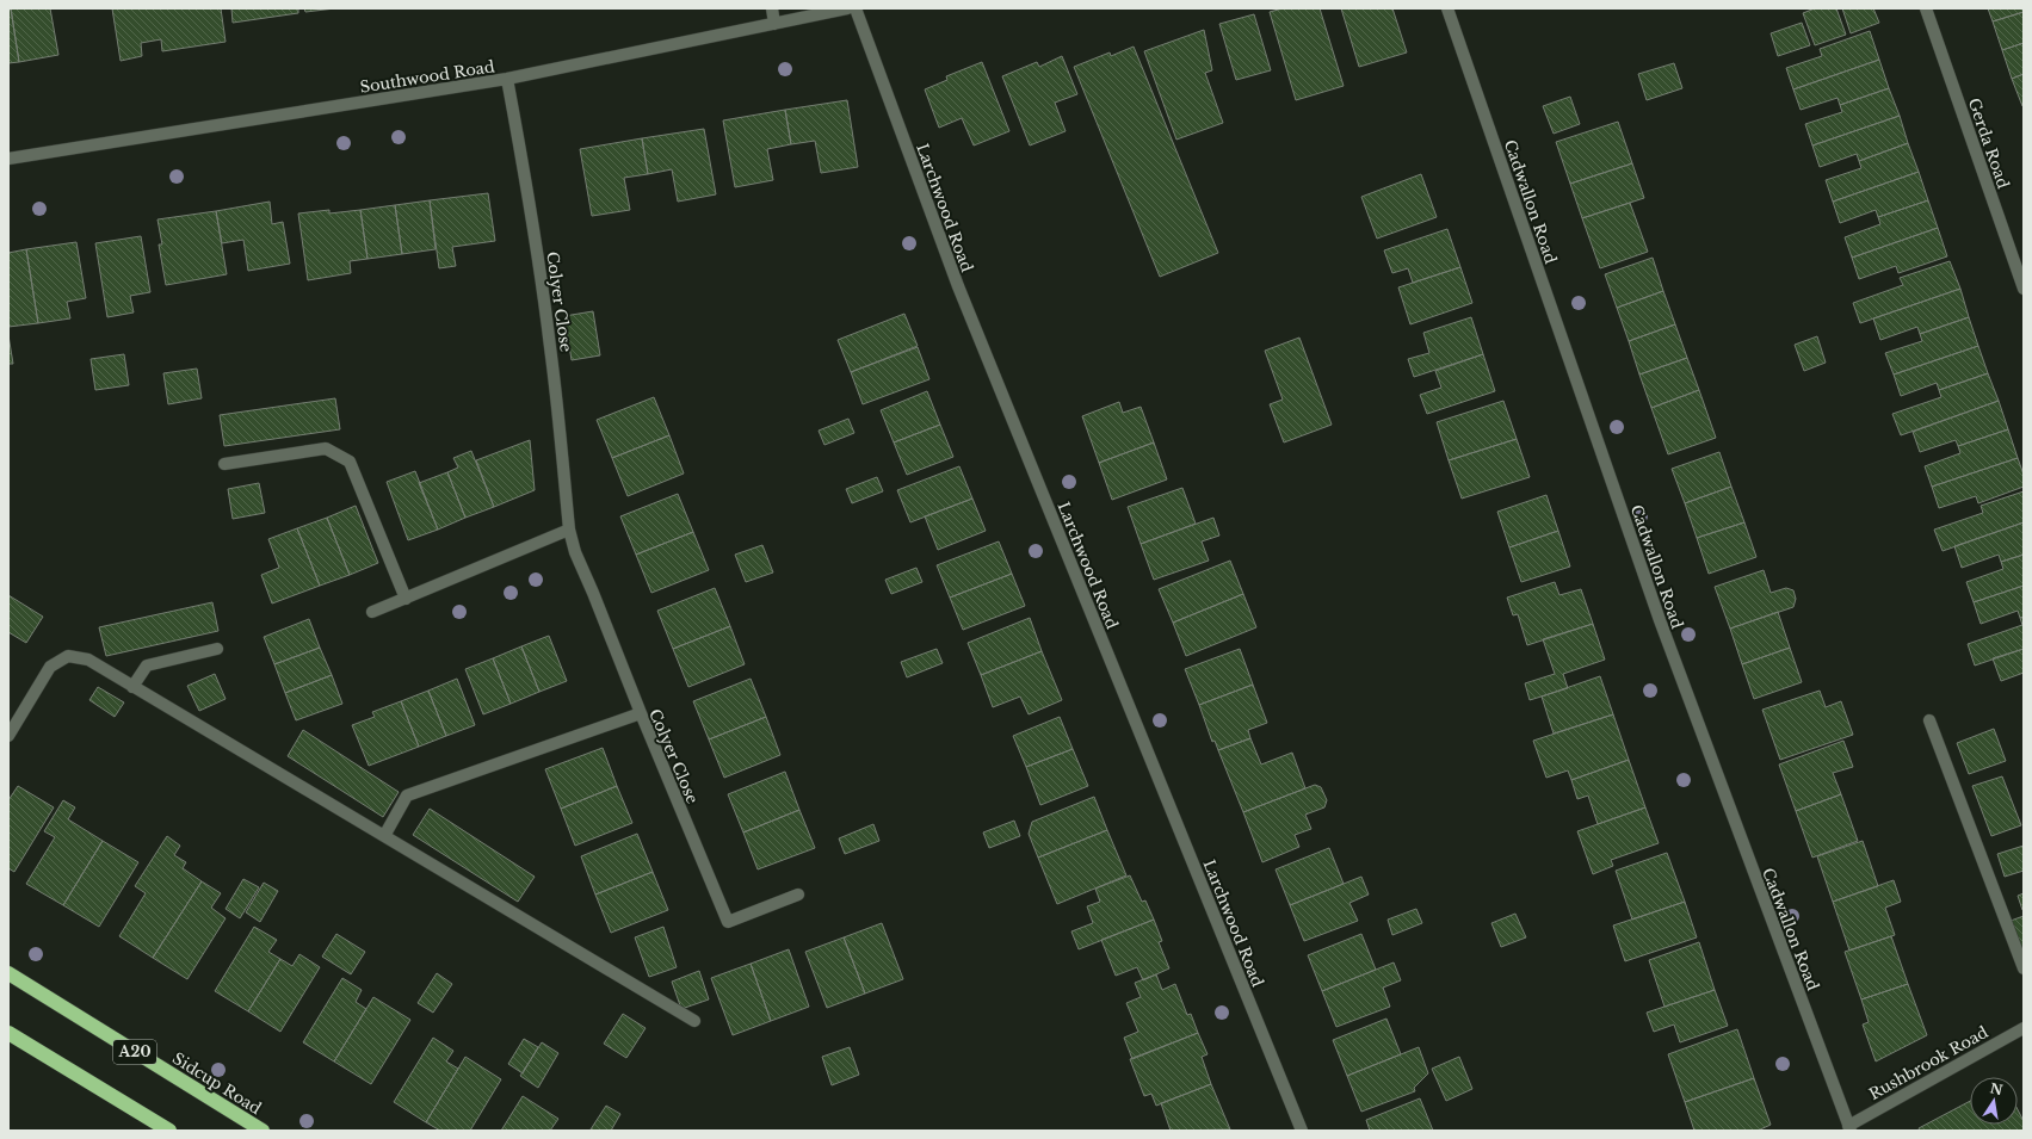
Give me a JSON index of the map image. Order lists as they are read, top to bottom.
{
  "streets": {
    "highway": ["A20", "Sidcup Road"],
    "street": [
      "Southwood Road",
      "Gerda Road",
      "Cadwallon Road",
      "Larchwood Road",
      "Colyer Close",
      "Rushbrook Road"
    ]
  },
  "crossings": [
    ["Southwood Road", "Colyer Close"],
    ["Cadwallon Road", "Rushbrook Road"]
  ],
  "north": "top"
}
